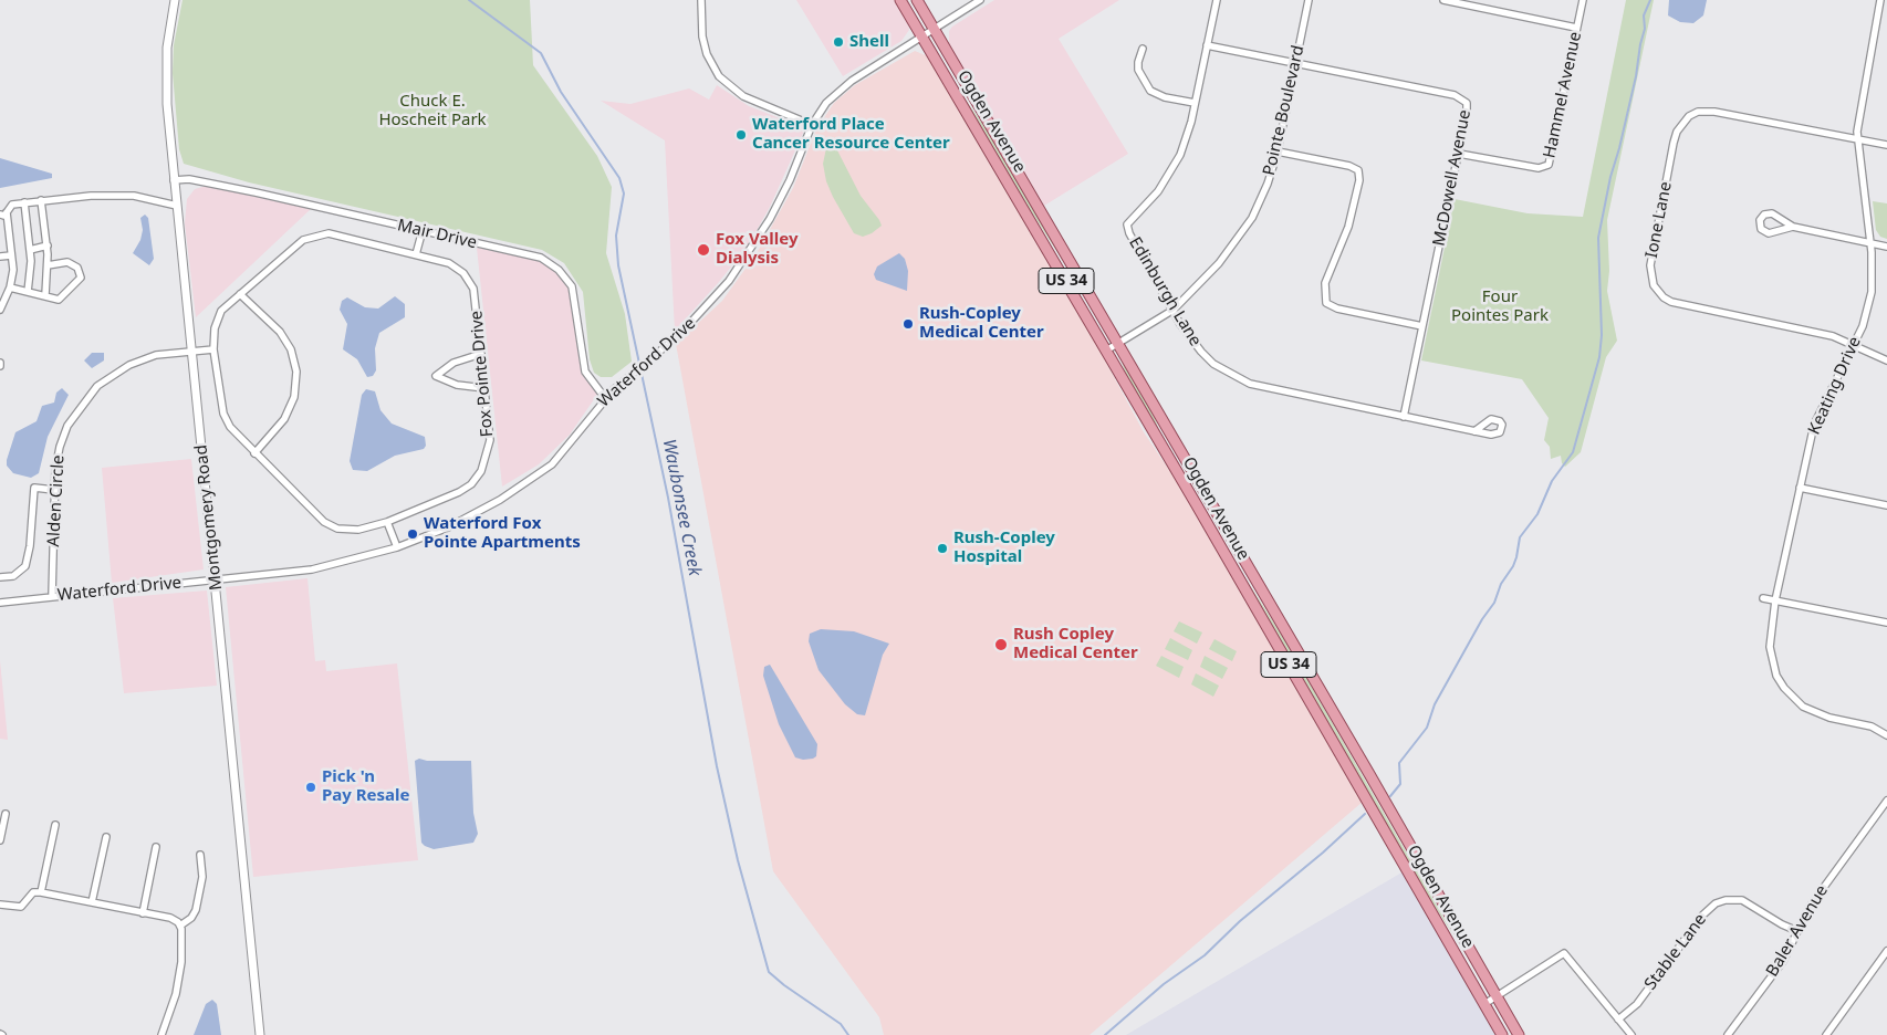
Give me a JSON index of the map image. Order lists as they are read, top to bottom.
{
  "streets": {
    "main road": ["Ogden Avenue", "US 34"],
    "street": [
      "Hammel Avenue",
      "Pointe Boulevard",
      "McDowell Avenue",
      "Ione Lane",
      "Mair Drive",
      "Edinburgh Lane",
      "Waterford Drive",
      "Fox Pointe Drive",
      "Keating Drive",
      "Alden Circle",
      "Montgomery Road",
      "Baler Avenue",
      "Stable Lane"
    ]
  },
  "crossings": [
    ["Hammel Avenue", "McDowell Avenue"],
    ["Pointe Boulevard", "Ogden Avenue"],
    ["Pointe Boulevard", "McDowell Avenue"],
    ["Pointe Boulevard", "Edinburgh Lane"],
    ["Ogden Avenue", "Waterford Drive"],
    ["McDowell Avenue", "Edinburgh Lane"],
    ["Ione Lane", "Keating Drive"],
    ["Mair Drive", "Waterford Drive"],
    ["Mair Drive", "Montgomery Road"],
    ["Waterford Drive", "Alden Circle"],
    ["Waterford Drive", "Montgomery Road"],
    ["Alden Circle", "Montgomery Road"],
    ["Baler Avenue", "Stable Lane"]
  ],
  "water": ["Waubonsee Creek"],
  "parks": ["Chuck E. Hoscheit Park", "Four Pointes Park"],
  "places": [
    "Shell",
    "Waterford Place Cancer Resource Center",
    "Fox Valley Dialysis",
    "Rush-Copley Medical Center",
    "Waterford Fox Pointe Apartments",
    "Rush-Copley Hospital",
    "Rush Copley Medical Center",
    "Pick 'n Pay Resale"
  ]
}
